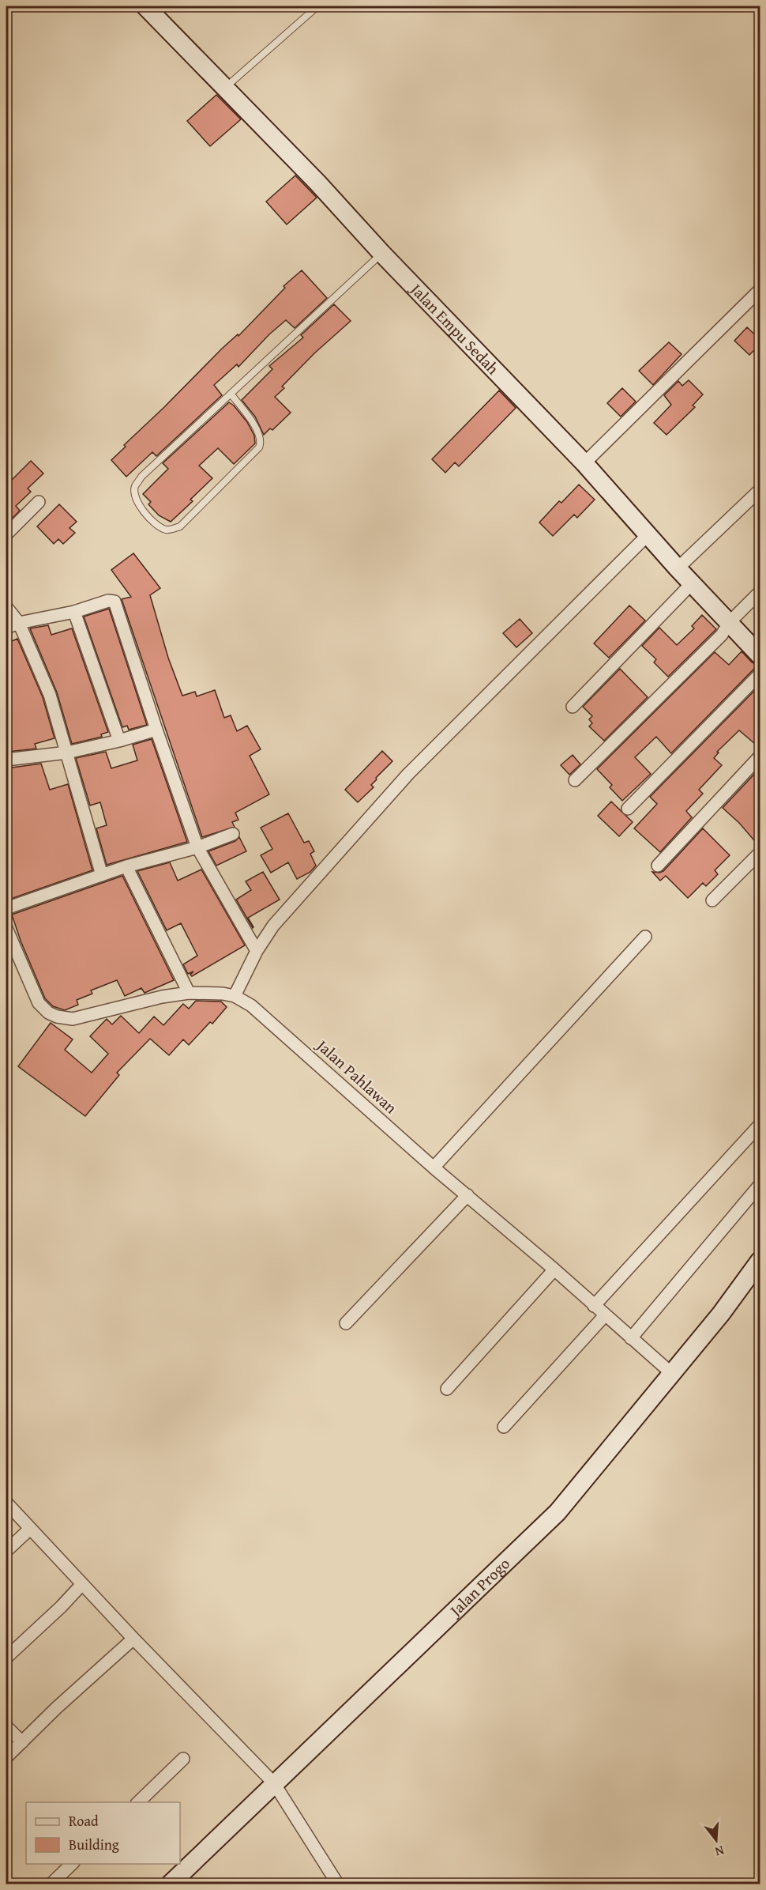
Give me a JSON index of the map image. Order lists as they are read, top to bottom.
{
  "streets": {
    "street": ["Jalan Empu Sedah", "Jalan Pahlawan", "Jalan Progo"]
  },
  "crossings": [
    ["Jalan Pahlawan", "Jalan Progo"]
  ],
  "legend": ["Road", "Building"],
  "north": "bottom"
}
